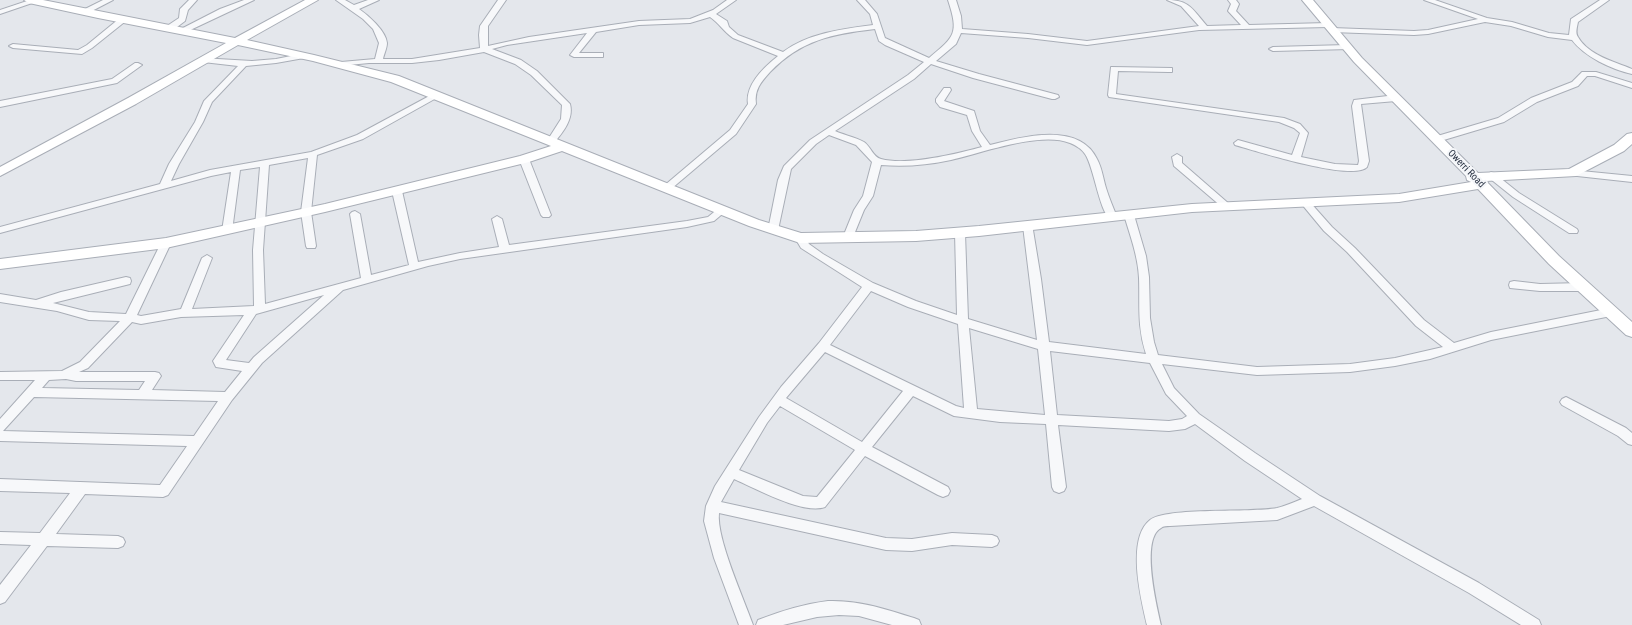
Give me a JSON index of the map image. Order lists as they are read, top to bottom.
{
  "streets": {
    "main road": ["Owerri Road"]
  }
}
